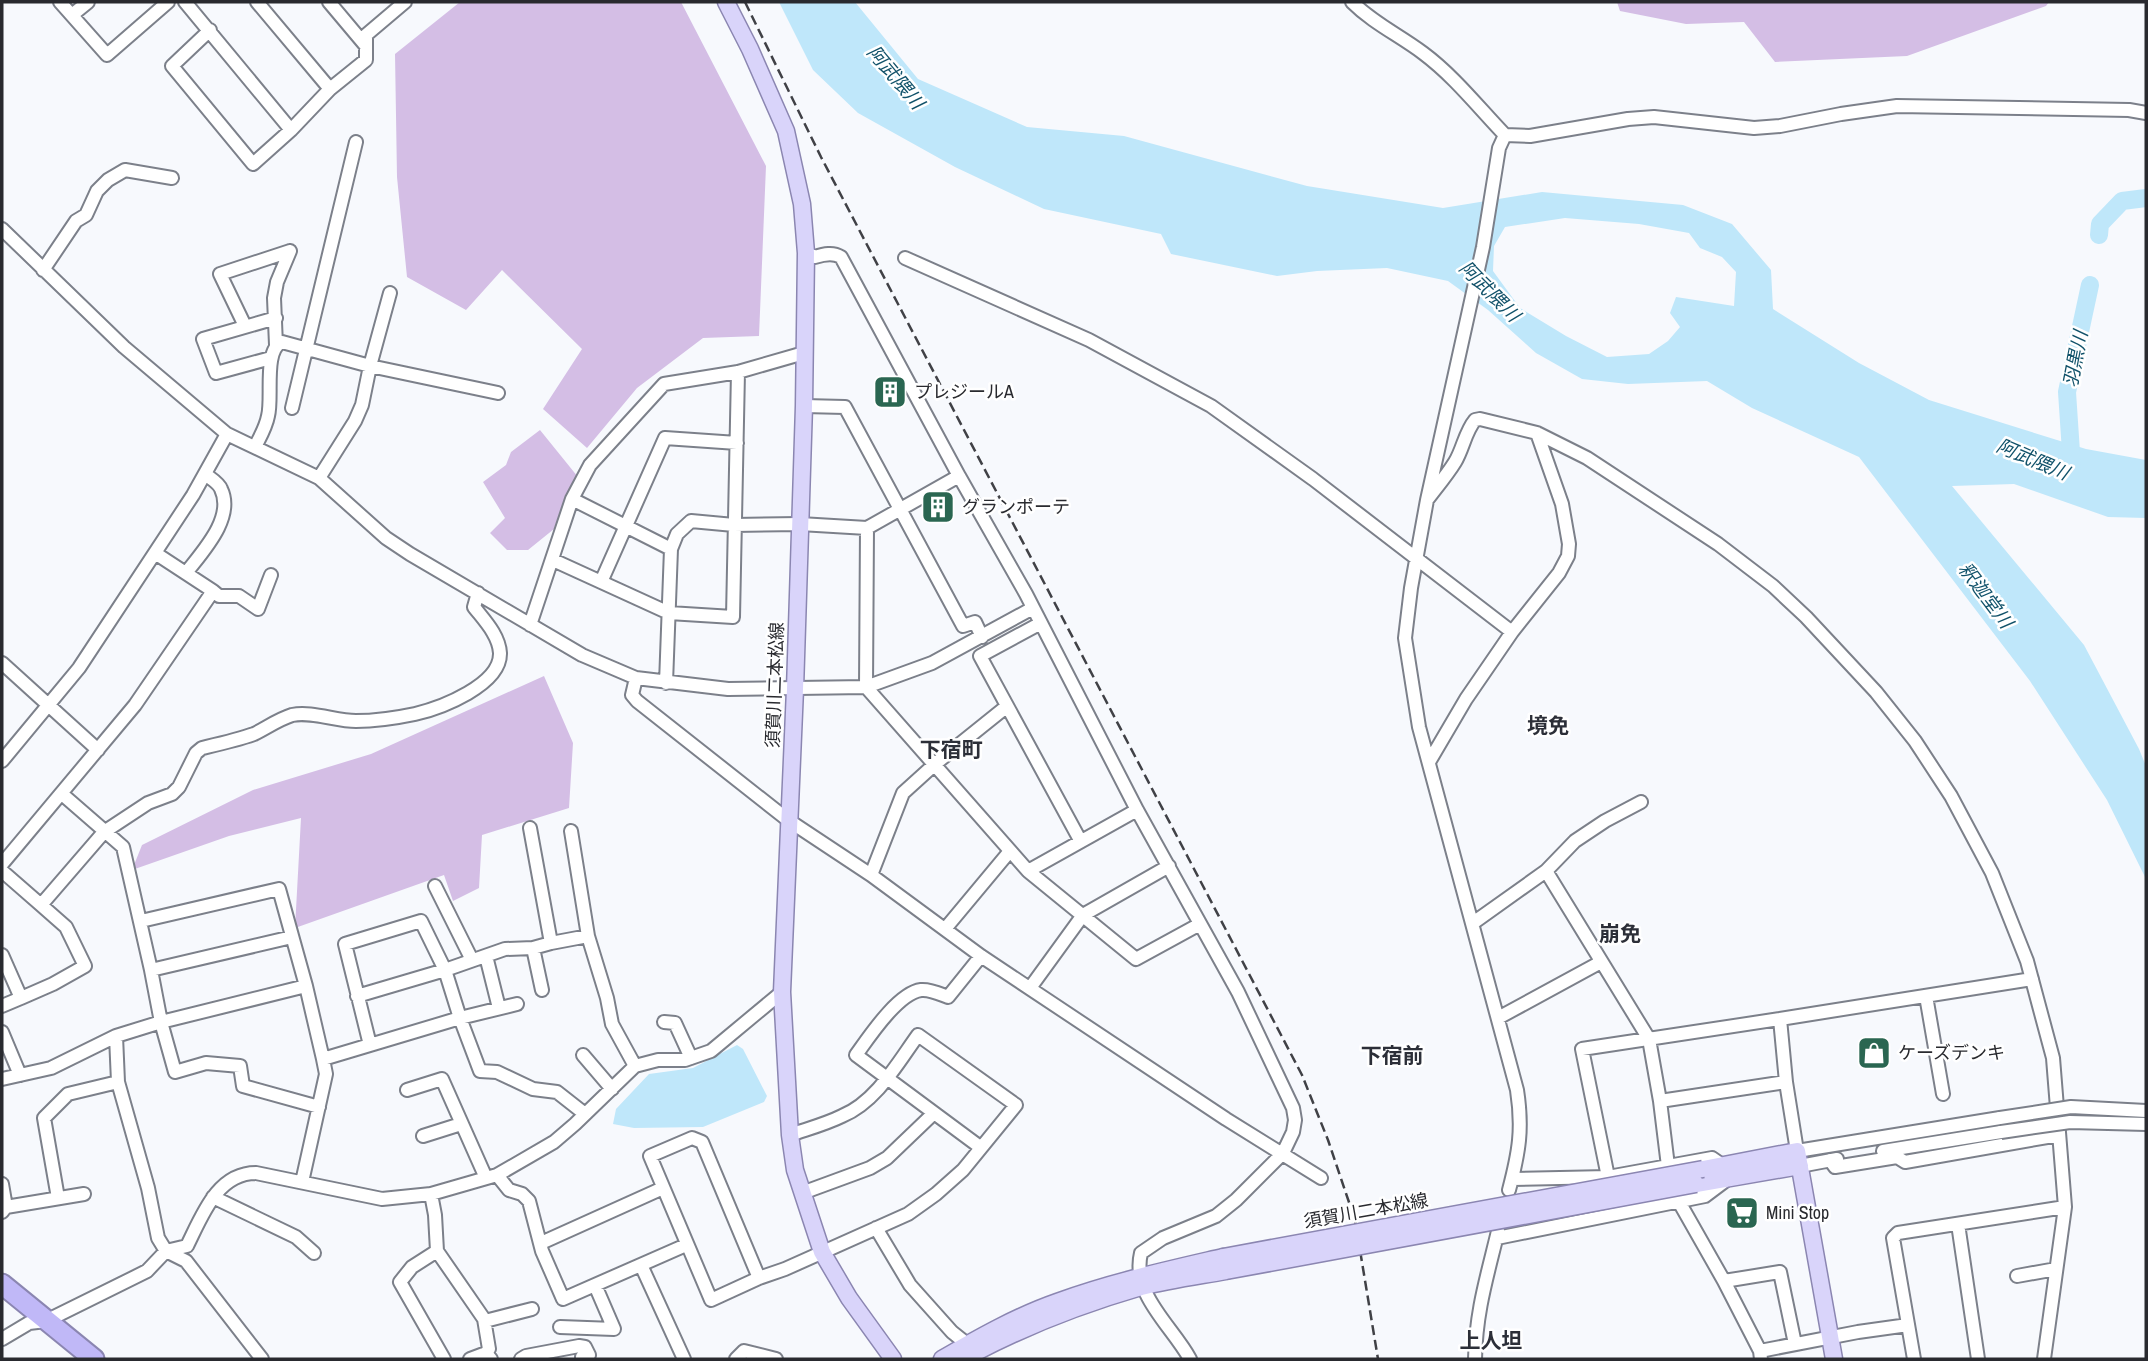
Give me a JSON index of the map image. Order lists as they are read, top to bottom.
{
  "streets": {
    "main road": ["須賀川二本松線"]
  },
  "districts": [
    "境免",
    "下宿町",
    "崩免",
    "下宿前",
    "上人坦"
  ],
  "water": ["阿武隈川", "羽黒川", "釈迦堂川"],
  "places": {
    "building": ["プレジールA", "グランポーテ"],
    "shop": ["ケーズデンキ"],
    "supermarket": ["Mini Stop"]
  }
}
